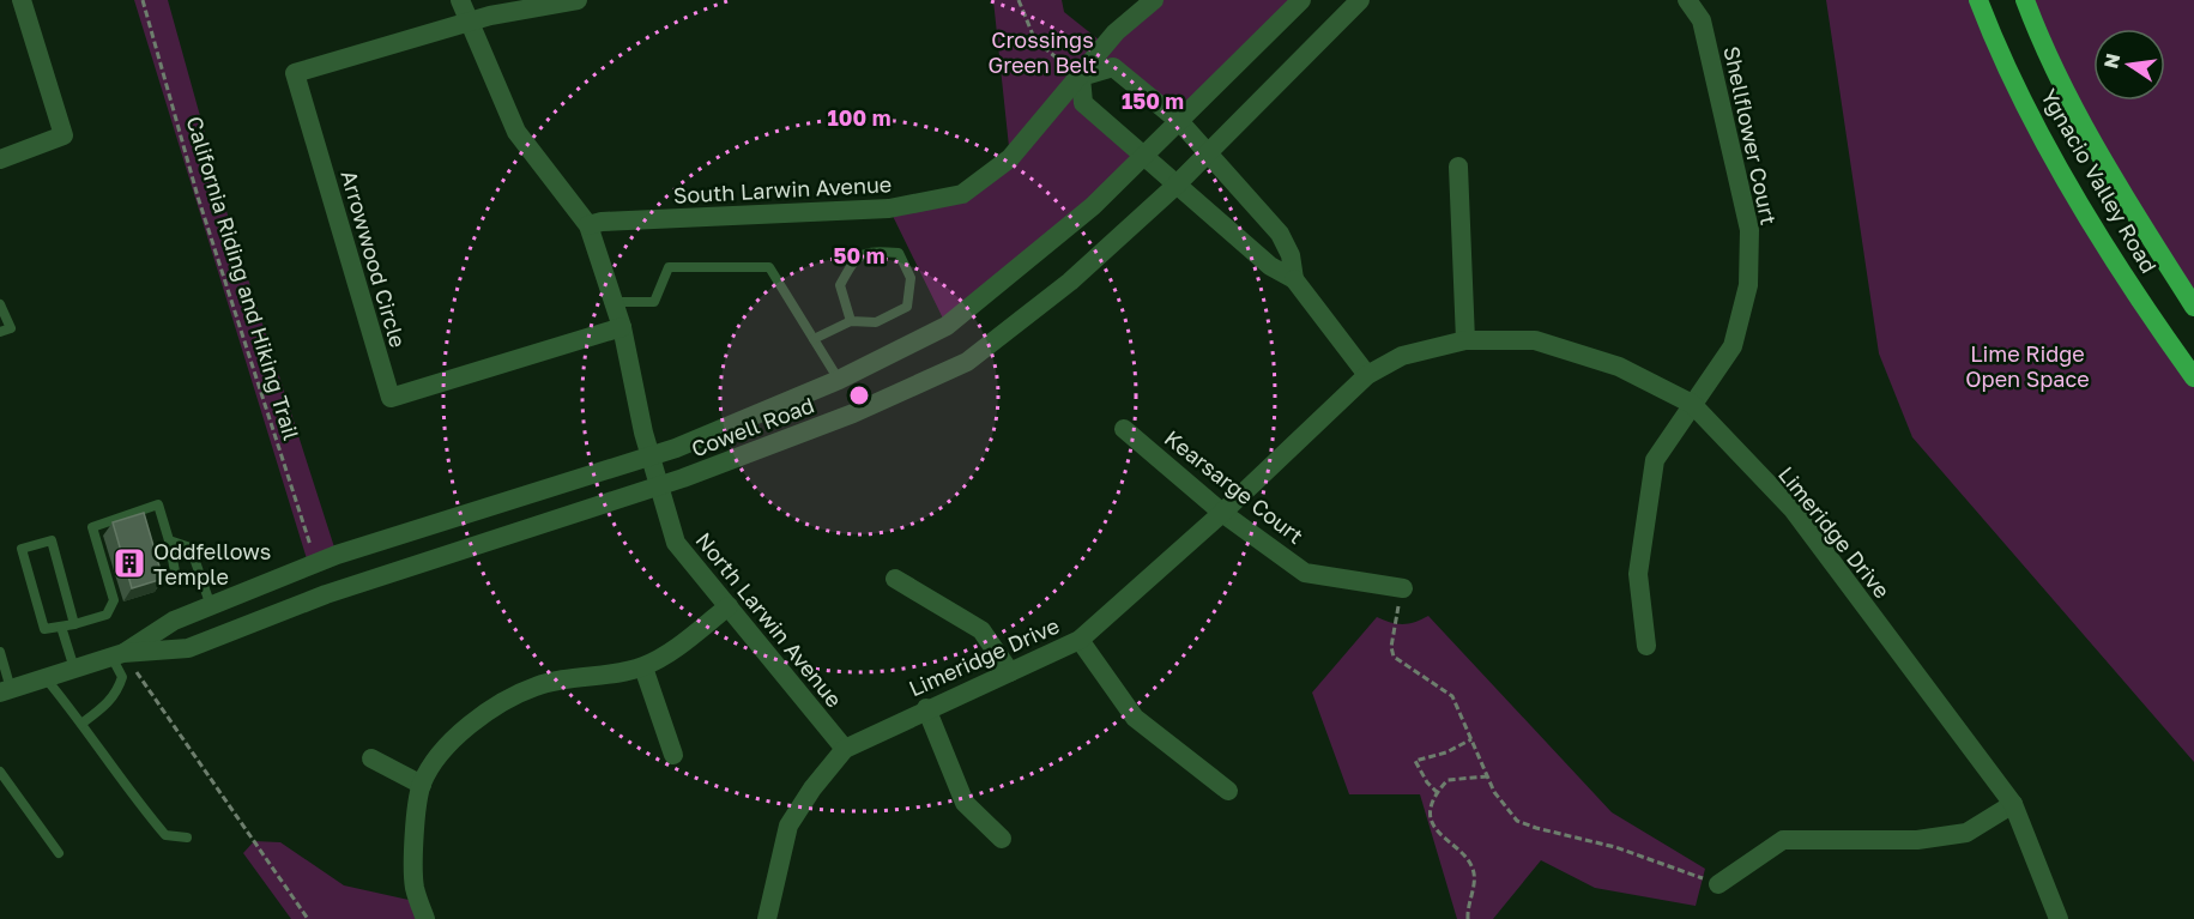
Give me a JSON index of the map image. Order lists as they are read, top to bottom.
{
  "streets": {
    "highway": ["Ygnacio Valley Road"],
    "street": [
      "Shellflower Court",
      "South Larwin Avenue",
      "Arrowwood Circle",
      "Cowell Road",
      "Kearsarge Court",
      "Limeridge Drive",
      "North Larwin Avenue"
    ],
    "path": ["California Riding and Hiking Trail"]
  },
  "crossings": [
    ["Shellflower Court", "Limeridge Drive"],
    ["South Larwin Avenue", "North Larwin Avenue"],
    ["Arrowwood Circle", "North Larwin Avenue"],
    ["California Riding and Hiking Trail", "Cowell Road"],
    ["Cowell Road", "North Larwin Avenue"],
    ["Kearsarge Court", "Limeridge Drive"],
    ["Limeridge Drive", "North Larwin Avenue"]
  ],
  "parks": ["Crossings Green Belt", "Lime Ridge Open Space"],
  "places": {
    "building": ["Oddfellows Temple"]
  },
  "north": "left",
  "rings": ["150 m", "100 m", "50 m"]
}
